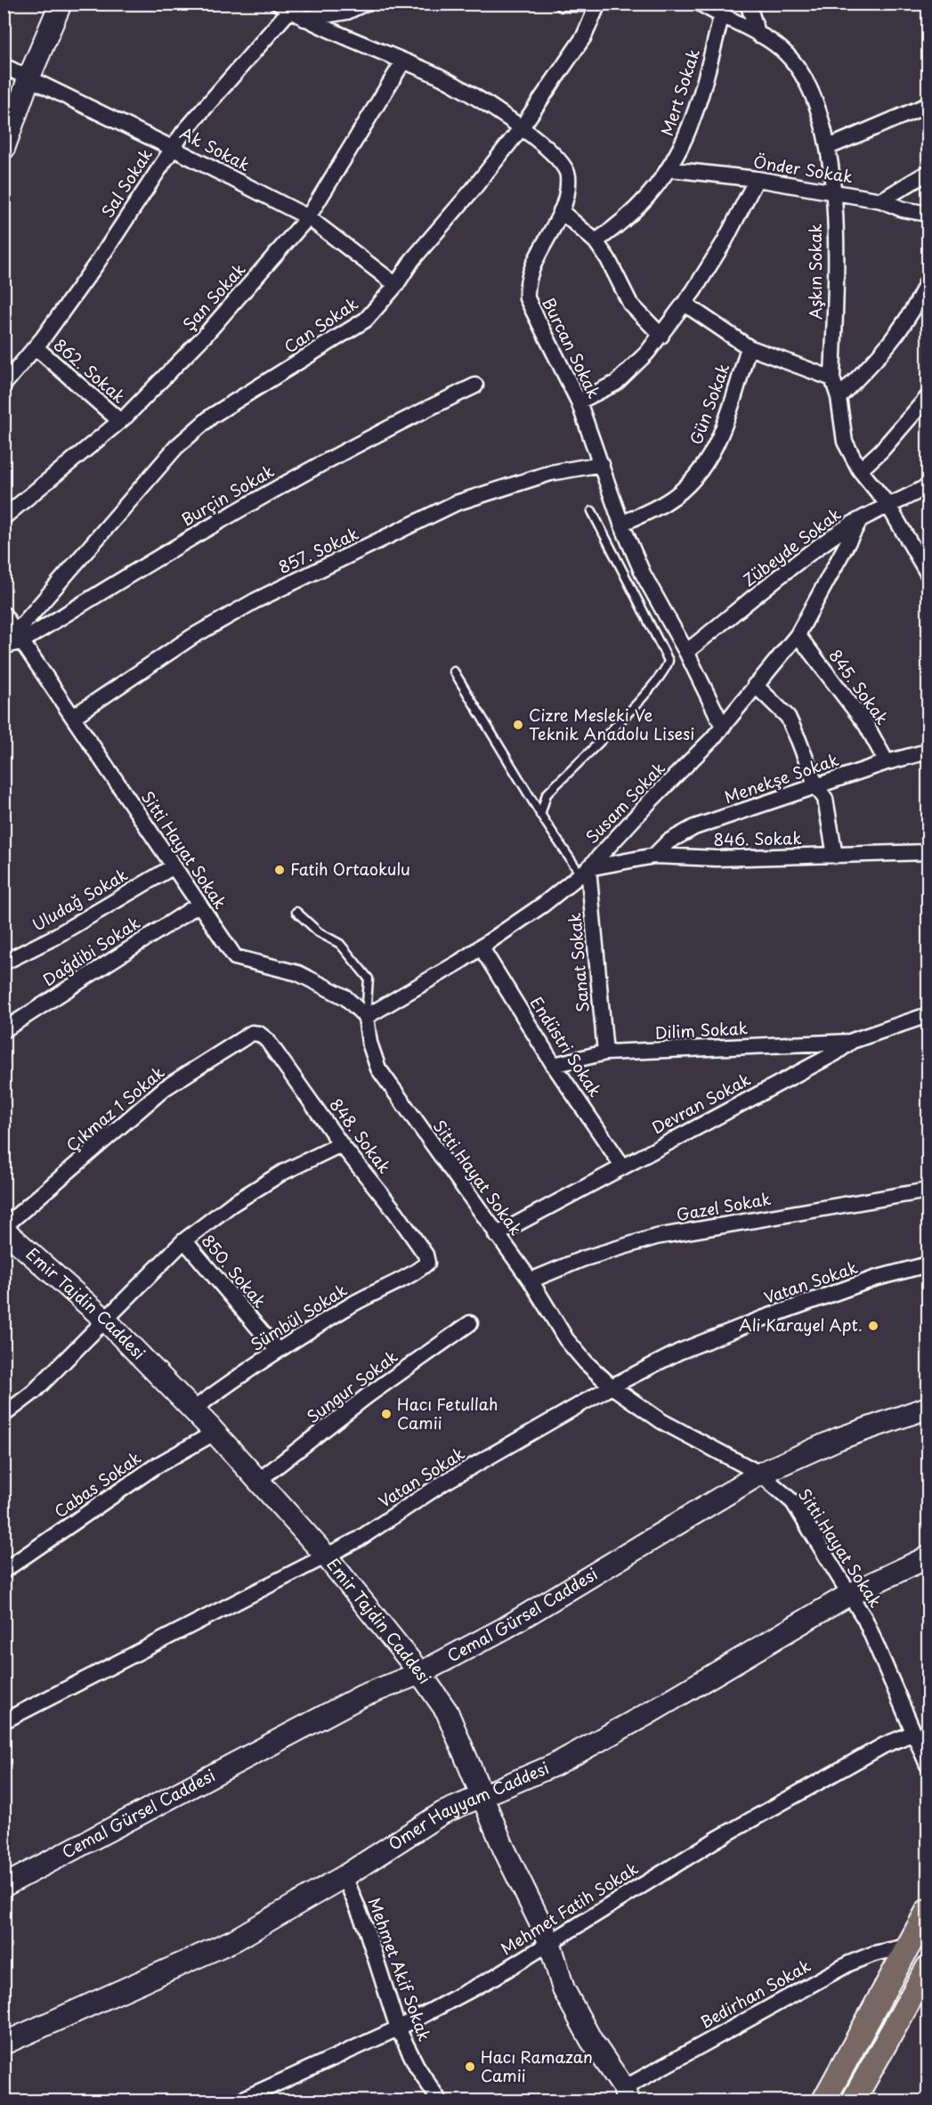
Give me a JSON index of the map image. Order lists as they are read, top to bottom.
{
  "streets": {
    "street": [
      "Mert Sokak",
      "Ak Sokak",
      "Önder Sokak",
      "Sal Sokak",
      "Aşkın Sokak",
      "Şan Sokak",
      "Can Sokak",
      "Burcan Sokak",
      "862. Sokak",
      "Gün Sokak",
      "Burçin Sokak",
      "Zübeyde Sokak",
      "857. Sokak",
      "845. Sokak",
      "Menekşe Sokak",
      "Susam Sokak",
      "846. Sokak",
      "Sitti Hayat Sokak",
      "Uludağ Sokak",
      "Dağdibi Sokak",
      "Sanat Sokak",
      "Dilim Sokak",
      "Endüstri Sokak",
      "Devran Sokak",
      "Çıkmaz 1 Sokak",
      "848. Sokak",
      "Gazel Sokak",
      "850. Sokak",
      "Vatan Sokak",
      "Emir Tajdin Caddesi",
      "Sümbül Sokak",
      "Sungur Sokak",
      "Cabas Sokak",
      "Cemal Gürsel Caddesi",
      "Ömer Hayyam Caddesi",
      "Mehmet Fatih Sokak",
      "Mehmet Akif Sokak",
      "Bedirhan Sokak"
    ]
  },
  "crossings": [
    ["Mert Sokak", "Önder Sokak"],
    ["Mert Sokak", "Aşkın Sokak"],
    ["Ak Sokak", "Sal Sokak"],
    ["Ak Sokak", "Şan Sokak"],
    ["Ak Sokak", "Can Sokak"],
    ["Önder Sokak", "Aşkın Sokak"],
    ["Sal Sokak", "Burcan Sokak"],
    ["Sal Sokak", "862. Sokak"],
    ["Aşkın Sokak", "Zübeyde Sokak"],
    ["Şan Sokak", "Burcan Sokak"],
    ["Şan Sokak", "862. Sokak"],
    ["Can Sokak", "Burcan Sokak"],
    ["Can Sokak", "Burçin Sokak"],
    ["Can Sokak", "Sitti Hayat Sokak"],
    ["Burcan Sokak", "Gün Sokak"],
    ["Burcan Sokak", "Zübeyde Sokak"],
    ["Burcan Sokak", "857. Sokak"],
    ["Burcan Sokak", "Susam Sokak"],
    ["Burçin Sokak", "Sitti Hayat Sokak"],
    ["Zübeyde Sokak", "Susam Sokak"],
    ["857. Sokak", "Sitti Hayat Sokak"],
    ["845. Sokak", "Menekşe Sokak"],
    ["845. Sokak", "Susam Sokak"],
    ["Menekşe Sokak", "846. Sokak"],
    ["Susam Sokak", "846. Sokak"],
    ["Susam Sokak", "Sitti Hayat Sokak"],
    ["Susam Sokak", "Sanat Sokak"],
    ["Susam Sokak", "Endüstri Sokak"],
    ["846. Sokak", "Sanat Sokak"],
    ["Sitti Hayat Sokak", "Uludağ Sokak"],
    ["Sitti Hayat Sokak", "Dağdibi Sokak"],
    ["Sitti Hayat Sokak", "Devran Sokak"],
    ["Sitti Hayat Sokak", "Gazel Sokak"],
    ["Sitti Hayat Sokak", "Vatan Sokak"],
    ["Sitti Hayat Sokak", "Cemal Gürsel Caddesi"],
    ["Sitti Hayat Sokak", "Ömer Hayyam Caddesi"],
    ["Sitti Hayat Sokak", "Mehmet Fatih Sokak"],
    ["Sanat Sokak", "Dilim Sokak"],
    ["Dilim Sokak", "Endüstri Sokak"],
    ["Dilim Sokak", "Devran Sokak"],
    ["Endüstri Sokak", "Devran Sokak"],
    ["Çıkmaz 1 Sokak", "848. Sokak"],
    ["Çıkmaz 1 Sokak", "Emir Tajdin Caddesi"],
    ["848. Sokak", "Sümbül Sokak"],
    ["850. Sokak", "Sümbül Sokak"],
    ["Vatan Sokak", "Emir Tajdin Caddesi"],
    ["Emir Tajdin Caddesi", "Sümbül Sokak"],
    ["Emir Tajdin Caddesi", "Sungur Sokak"],
    ["Emir Tajdin Caddesi", "Cabas Sokak"],
    ["Emir Tajdin Caddesi", "Cemal Gürsel Caddesi"],
    ["Emir Tajdin Caddesi", "Ömer Hayyam Caddesi"],
    ["Emir Tajdin Caddesi", "Mehmet Fatih Sokak"],
    ["Emir Tajdin Caddesi", "Bedirhan Sokak"],
    ["Ömer Hayyam Caddesi", "Mehmet Akif Sokak"],
    ["Mehmet Fatih Sokak", "Mehmet Akif Sokak"]
  ],
  "places": [
    "Cizre Mesleki Ve Teknik Anadolu Lisesi",
    "Fatih Ortaokulu",
    "Ali Karayel Apt.",
    "Hacı Fetullah Camii",
    "Hacı Ramazan Camii"
  ]
}
